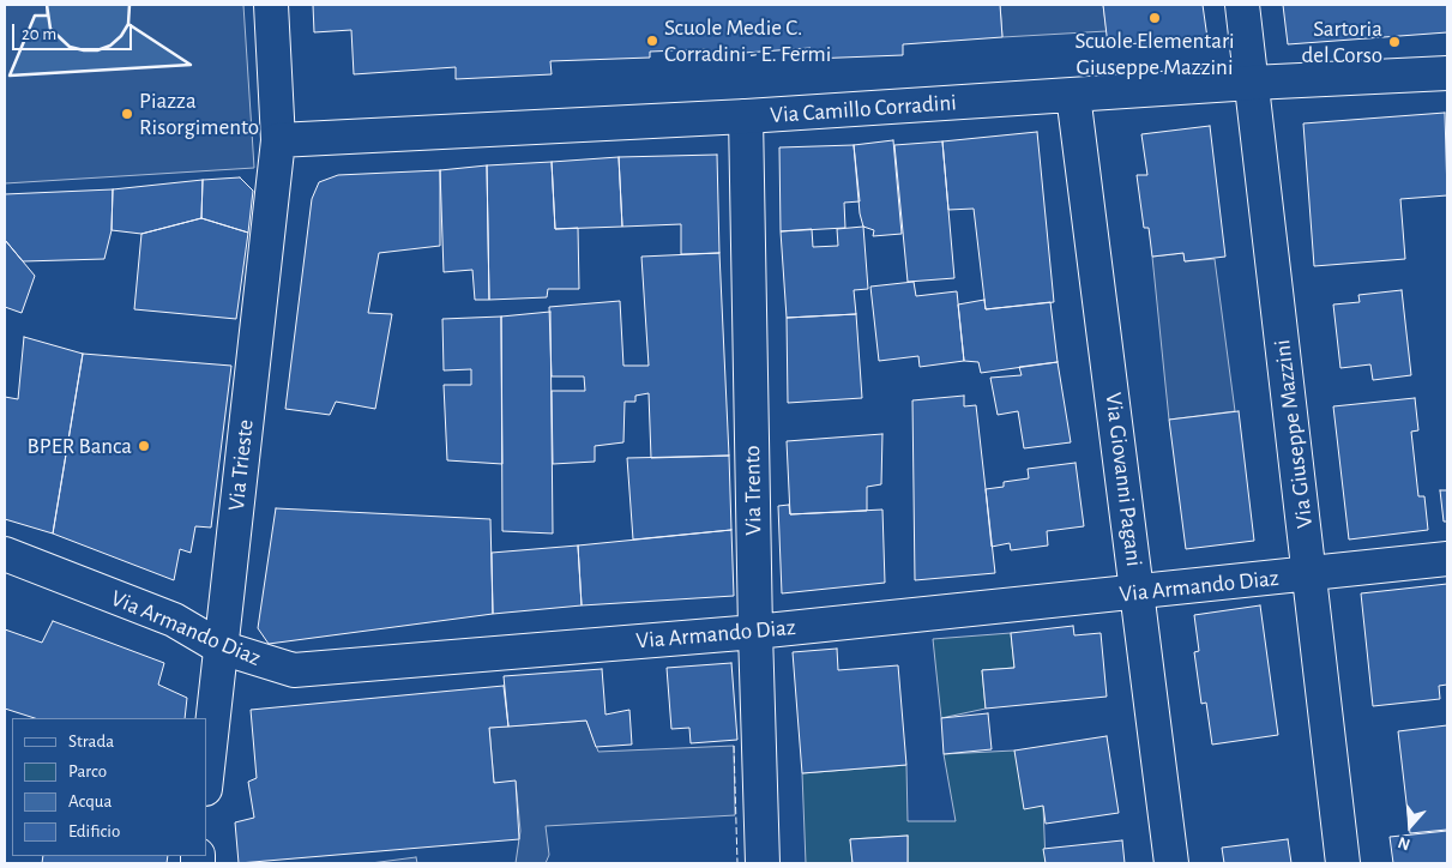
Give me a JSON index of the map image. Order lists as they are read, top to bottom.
{
  "streets": {
    "street": [
      "Via Camillo Corradini",
      "Via Giuseppe Mazzini",
      "Via Trieste",
      "Via Giovanni Pagani",
      "Via Trento",
      "Via Armando Diaz"
    ]
  },
  "crossings": [
    ["Via Camillo Corradini", "Via Giuseppe Mazzini"],
    ["Via Camillo Corradini", "Via Trieste"],
    ["Via Camillo Corradini", "Via Giovanni Pagani"],
    ["Via Camillo Corradini", "Via Trento"],
    ["Via Giuseppe Mazzini", "Via Armando Diaz"],
    ["Via Trieste", "Via Armando Diaz"],
    ["Via Giovanni Pagani", "Via Armando Diaz"],
    ["Via Trento", "Via Armando Diaz"]
  ],
  "places": [
    "Scuole Elementari Giuseppe Mazzini",
    "Scuole Medie C. Corradini - E. Fermi",
    "Sartoria del Corso",
    "Piazza Risorgimento",
    "BPER Banca"
  ],
  "legend": [
    "Strada",
    "Parco",
    "Acqua",
    "Edificio"
  ],
  "scale_bar": "20 m",
  "north": "bottom"
}
